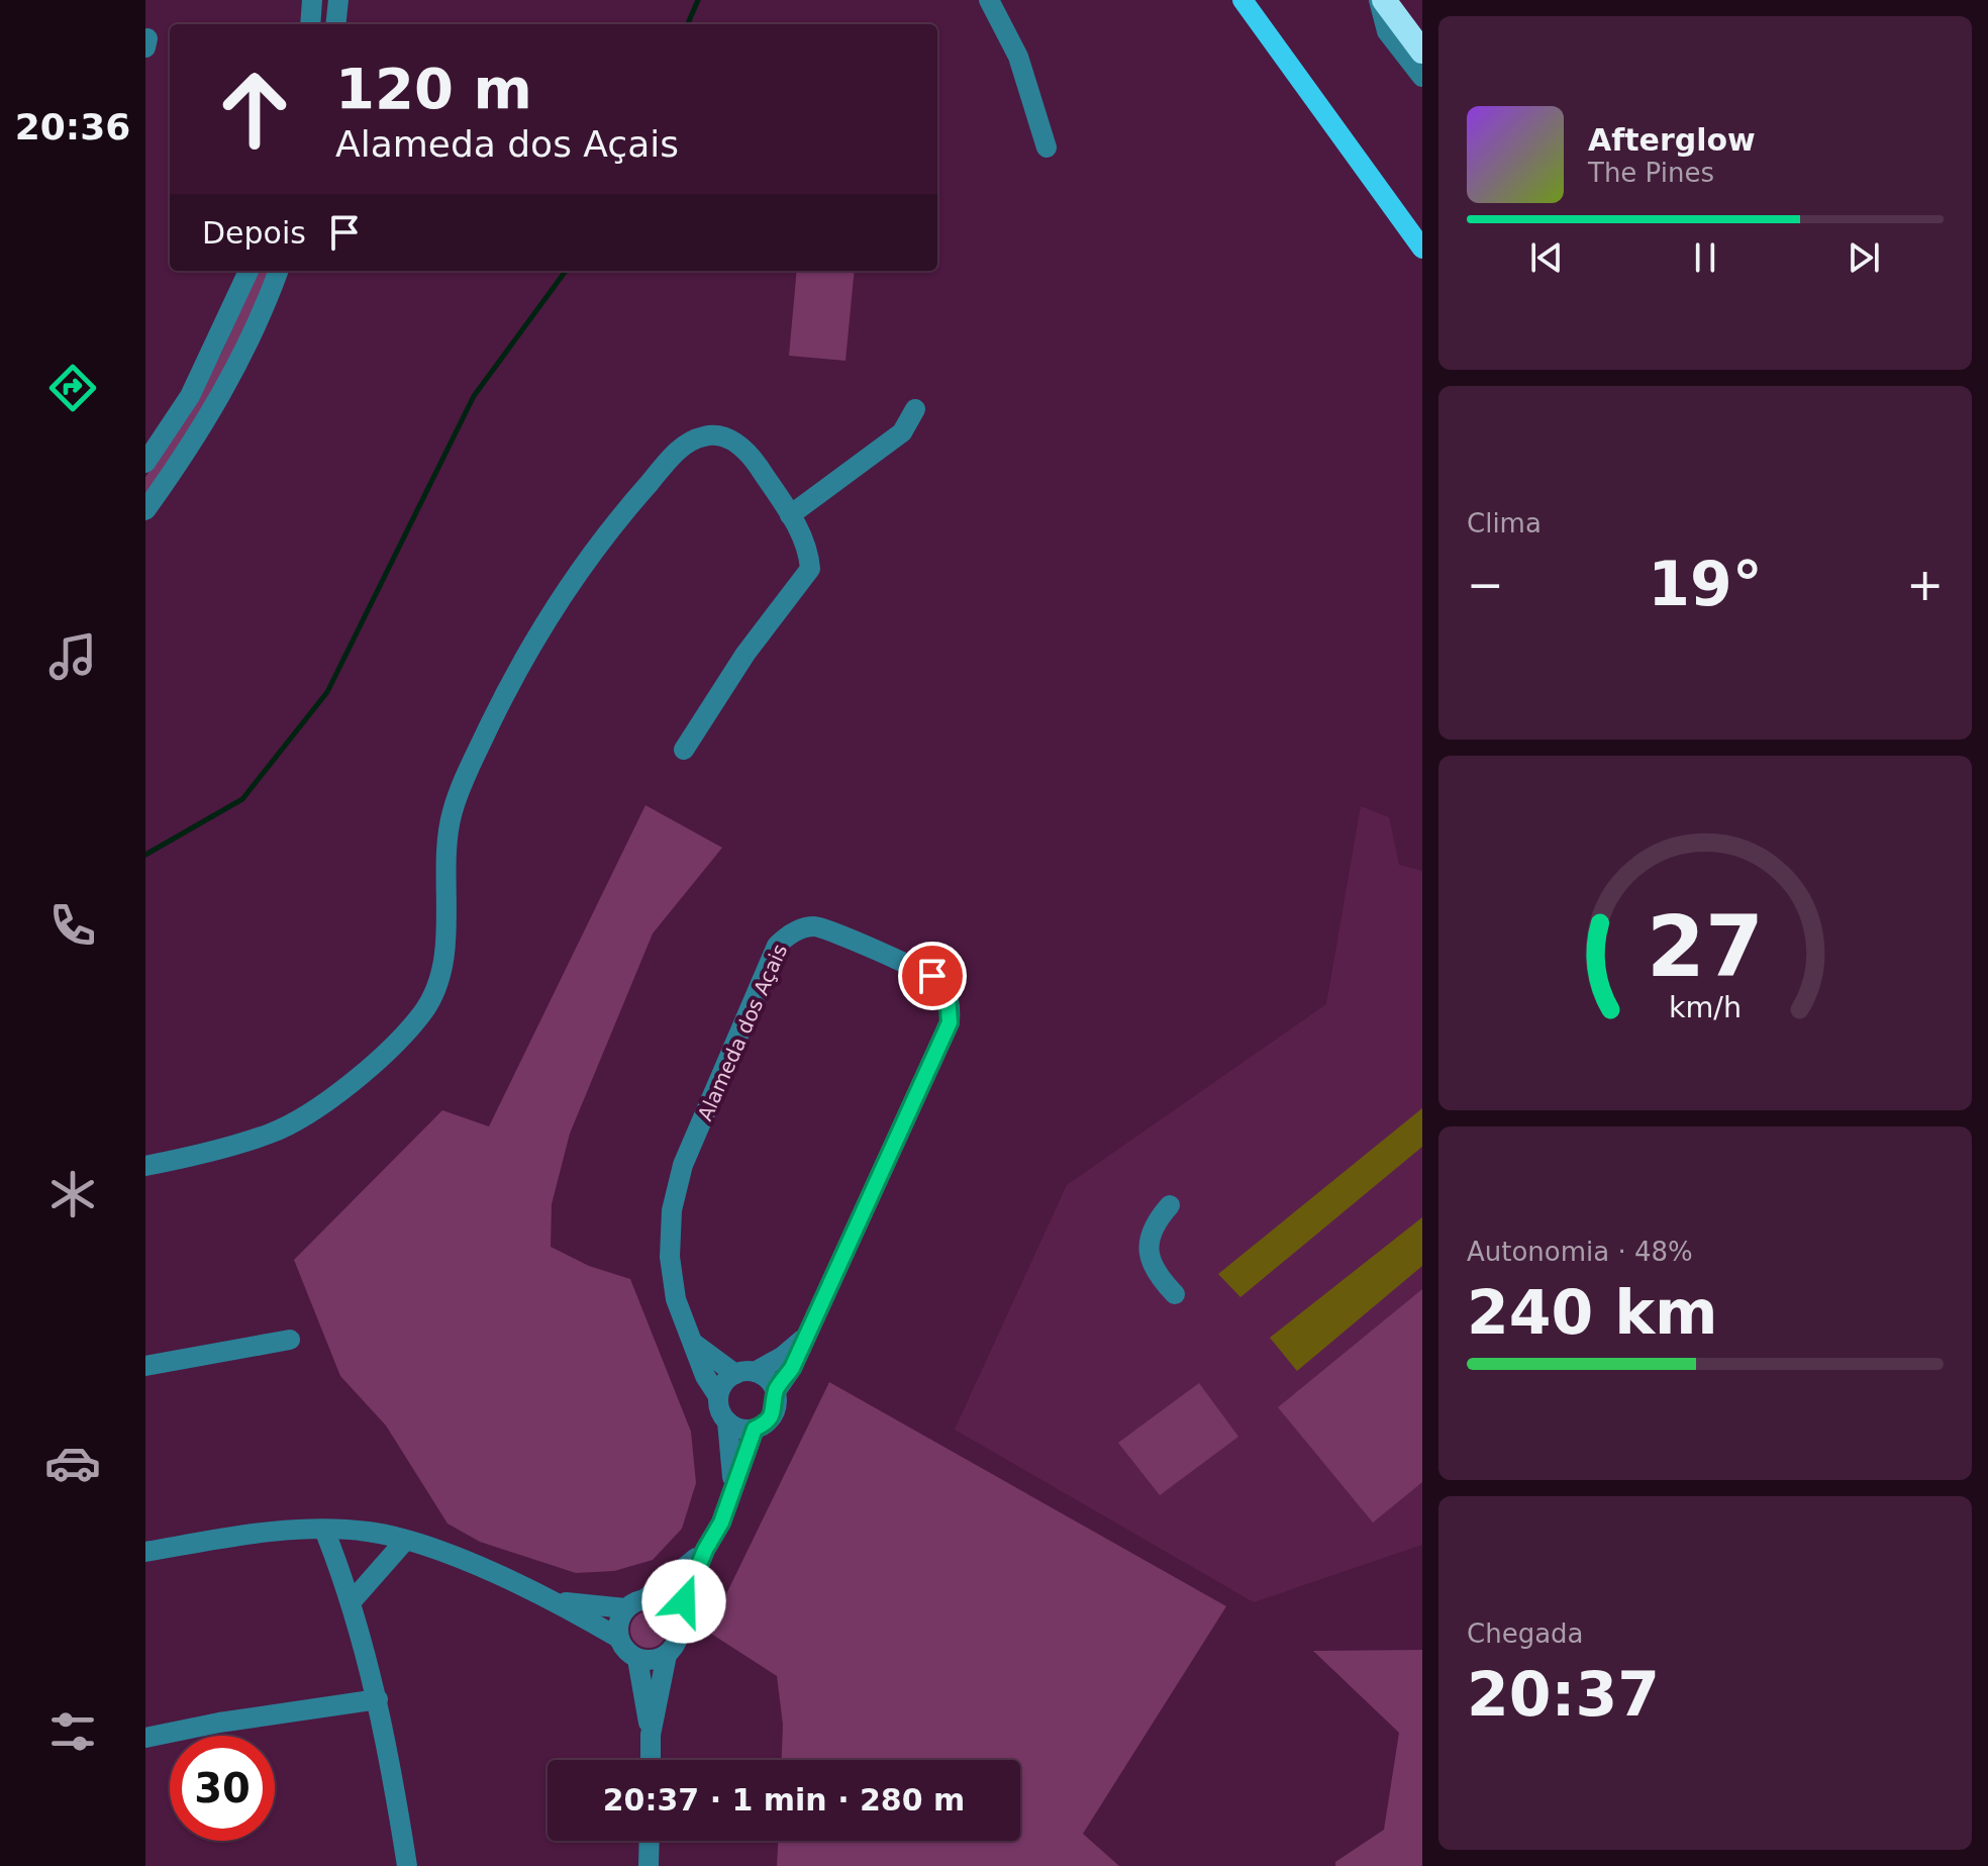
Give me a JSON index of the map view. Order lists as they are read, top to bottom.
{
  "streets": {
    "street": ["Alameda dos Açais"]
  },
  "page": {
    "tabs": "20:36",
    "turn": ["120 m", "Alameda dos Açais"],
    "song": ["Afterglow", "The Pines"],
    "then": "Depois",
    "tile": [
      "Clima",
      ["Autonomia · 48%", "240 km"],
      ["Chegada", "20:37"]
    ],
    "heat": ["−", "19°", "+"],
    "limit": "30",
    "trip": "20:37 · 1 min · 280 m",
    "gauge": ["27", "km/h"]
  }
}
